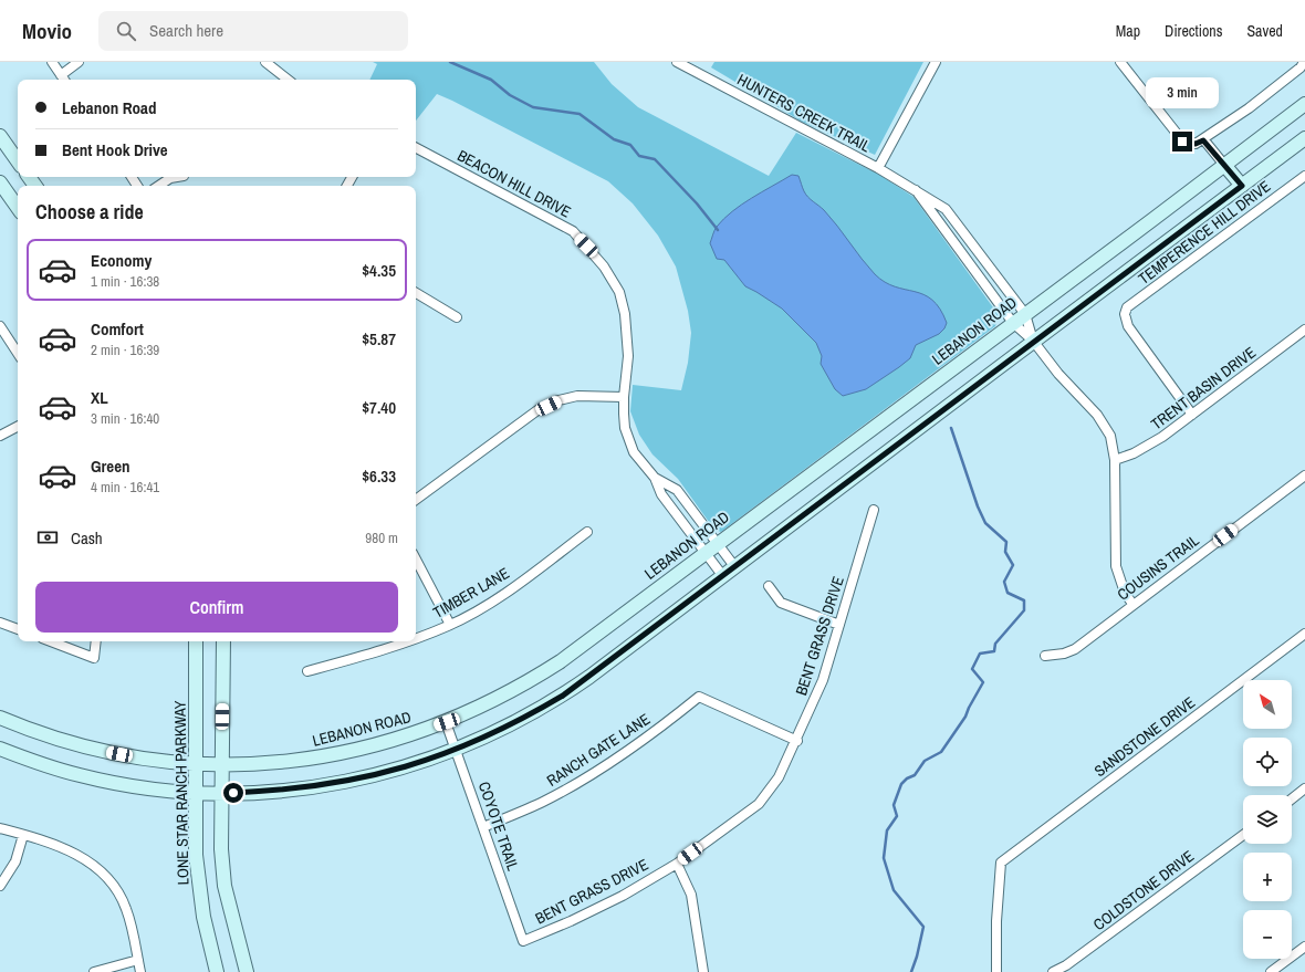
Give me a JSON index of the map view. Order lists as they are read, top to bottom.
{
  "streets": {
    "main road": ["LEBANON ROAD", "LONE STAR RANCH PARKWAY"],
    "street": [
      "HUNTERS CREEK TRAIL",
      "BEACON HILL DRIVE",
      "TEMPERENCE HILL DRIVE",
      "TRENT BASIN DRIVE",
      "COUSINS TRAIL",
      "TIMBER LANE",
      "BENT GRASS DRIVE",
      "SANDSTONE DRIVE",
      "RANCH GATE LANE",
      "COYOTE TRAIL",
      "COLDSTONE DRIVE"
    ]
  },
  "crossings": [
    ["HUNTERS CREEK TRAIL", "LEBANON ROAD"],
    ["HUNTERS CREEK TRAIL", "TRENT BASIN DRIVE"],
    ["HUNTERS CREEK TRAIL", "COUSINS TRAIL"],
    ["BEACON HILL DRIVE", "LEBANON ROAD"],
    ["TEMPERENCE HILL DRIVE", "TRENT BASIN DRIVE"],
    ["LEBANON ROAD", "LONE STAR RANCH PARKWAY"],
    ["LEBANON ROAD", "COYOTE TRAIL"],
    ["BENT GRASS DRIVE", "RANCH GATE LANE"],
    ["BENT GRASS DRIVE", "COYOTE TRAIL"],
    ["RANCH GATE LANE", "COYOTE TRAIL"]
  ],
  "north": "top left",
  "page": {
    "header": "Movio",
    "search": "Search here",
    "nav": ["Map", "Directions", "Saved"],
    "bubble": "3 min",
    "banner": ["Lebanon Road", "Bent Hook Drive"],
    "heading": "Choose a ride",
    "list": [
      {
        "name": "Economy",
        "note": "1 min · 16:38",
        "value": "$4.35"
      },
      {
        "name": "Comfort",
        "note": "2 min · 16:39",
        "value": "$5.87"
      },
      {
        "name": "XL",
        "note": "3 min · 16:40",
        "value": "$7.40"
      },
      {
        "name": "Green",
        "note": "4 min · 16:41",
        "value": "$6.33"
      }
    ],
    "pay": ["Cash", "980 m"],
    "buttons": "Confirm",
    "map_buttons": ["+", "−"]
  }
}
